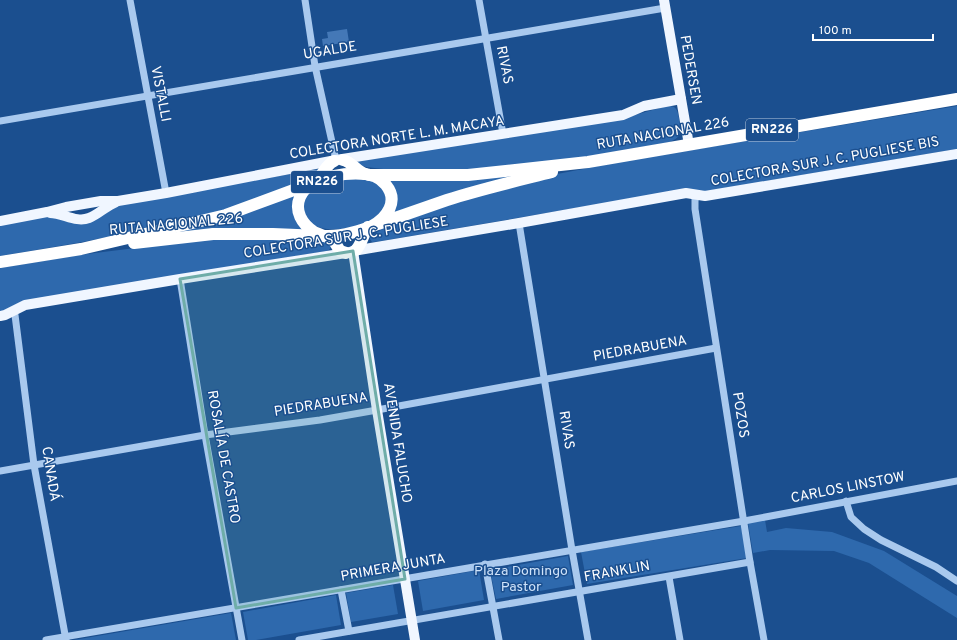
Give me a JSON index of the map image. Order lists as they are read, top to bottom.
{
  "streets": {
    "highway": ["RN226", "RUTA NACIONAL 226"],
    "main road": [
      "PEDERSEN",
      "COLECTORA NORTE L. M. MACAYA",
      "COLECTORA SUR J. C. PUGLIESE BIS",
      "COLECTORA SUR J. C. PUGLIESE",
      "AVENIDA FALUCHO"
    ],
    "street": [
      "UGALDE",
      "RIVAS",
      "VISTALLI",
      "PIEDRABUENA",
      "POZOS",
      "ROSALÍA DE CASTRO",
      "CANADÁ",
      "CARLOS LINSTOW",
      "PRIMERA JUNTA",
      "FRANKLIN"
    ]
  },
  "crossings": [
    ["UGALDE", "RIVAS"],
    ["UGALDE", "PEDERSEN"],
    ["UGALDE", "VISTALLI"],
    ["RIVAS", "COLECTORA NORTE L. M. MACAYA"],
    ["RIVAS", "COLECTORA SUR J. C. PUGLIESE"],
    ["RIVAS", "PIEDRABUENA"],
    ["RIVAS", "PRIMERA JUNTA"],
    ["RIVAS", "FRANKLIN"],
    ["PEDERSEN", "RUTA NACIONAL 226"],
    ["PEDERSEN", "COLECTORA NORTE L. M. MACAYA"],
    ["VISTALLI", "COLECTORA NORTE L. M. MACAYA"],
    ["RN226", "RUTA NACIONAL 226"],
    ["COLECTORA SUR J. C. PUGLIESE BIS", "COLECTORA SUR J. C. PUGLIESE"],
    ["COLECTORA SUR J. C. PUGLIESE BIS", "POZOS"],
    ["COLECTORA SUR J. C. PUGLIESE", "POZOS"],
    ["COLECTORA SUR J. C. PUGLIESE", "AVENIDA FALUCHO"],
    ["COLECTORA SUR J. C. PUGLIESE", "ROSALÍA DE CASTRO"],
    ["COLECTORA SUR J. C. PUGLIESE", "CANADÁ"],
    ["PIEDRABUENA", "POZOS"],
    ["PIEDRABUENA", "AVENIDA FALUCHO"],
    ["PIEDRABUENA", "ROSALÍA DE CASTRO"],
    ["PIEDRABUENA", "CANADÁ"],
    ["POZOS", "CARLOS LINSTOW"],
    ["POZOS", "PRIMERA JUNTA"],
    ["POZOS", "FRANKLIN"],
    ["AVENIDA FALUCHO", "PRIMERA JUNTA"],
    ["AVENIDA FALUCHO", "FRANKLIN"],
    ["ROSALÍA DE CASTRO", "PRIMERA JUNTA"],
    ["CANADÁ", "PRIMERA JUNTA"],
    ["CARLOS LINSTOW", "PRIMERA JUNTA"]
  ],
  "parks": ["Plaza Domingo Pastor"],
  "scale_bar": "100 m"
}
